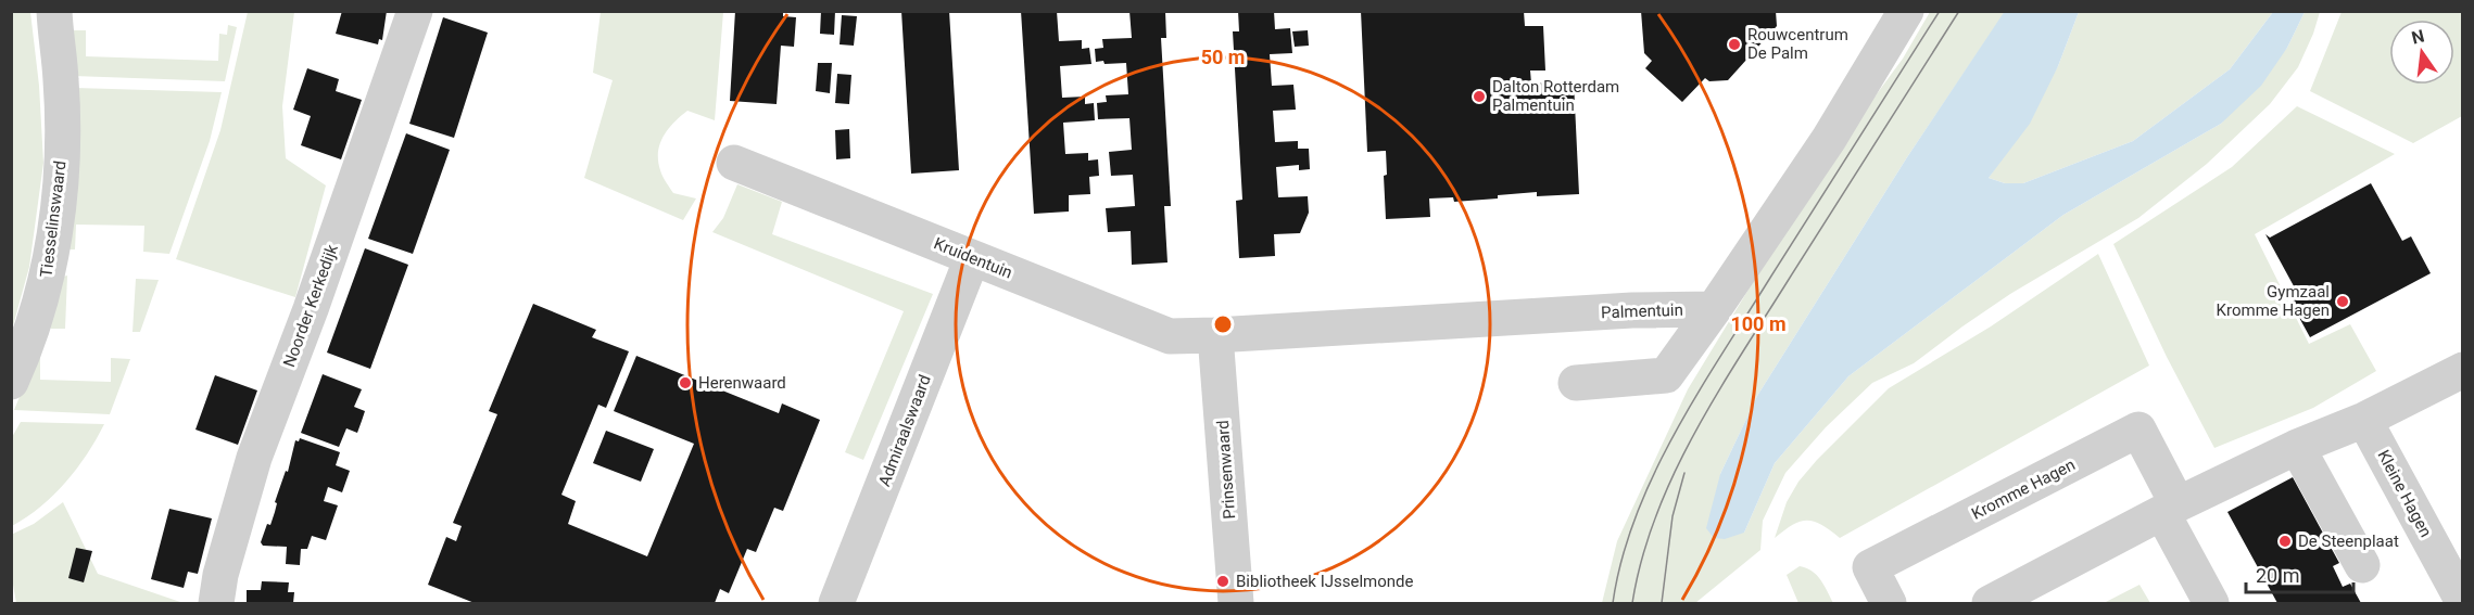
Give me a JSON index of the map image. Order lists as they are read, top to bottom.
{
  "streets": {
    "street": [
      "Tiesselinswaard",
      "Kruidentuin",
      "Noorder Kerkedijk",
      "Palmentuin",
      "Admiraalswaard",
      "Prinsenwaard",
      "Kromme Hagen",
      "Kleine Hagen"
    ]
  },
  "crossings": [
    ["Kruidentuin", "Palmentuin"],
    ["Kruidentuin", "Admiraalswaard"],
    ["Kruidentuin", "Prinsenwaard"],
    ["Palmentuin", "Prinsenwaard"]
  ],
  "places": [
    "Rouwcentrum De Palm",
    "Dalton Rotterdam Palmentuin",
    "Gymzaal Kromme Hagen",
    "Herenwaard",
    "De Steenplaat",
    "Bibliotheek IJsselmonde"
  ],
  "scale_bar": "20 m",
  "north": "top",
  "rings": ["50 m", "100 m"]
}
